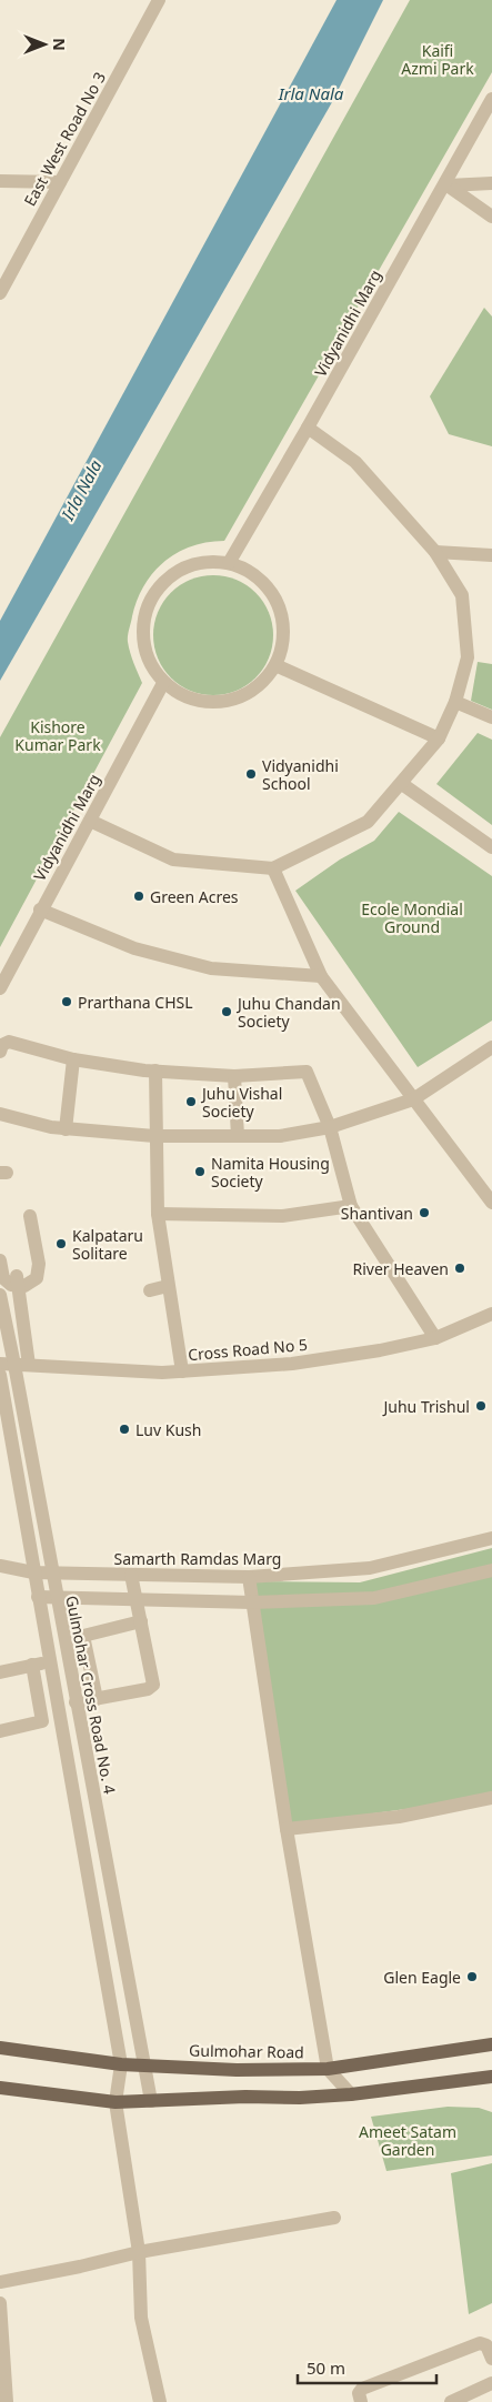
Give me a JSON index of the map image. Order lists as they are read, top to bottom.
{
  "streets": {
    "main road": ["Gulmohar Road"],
    "street": [
      "East West Road No 3",
      "Vidyanidhi Marg",
      "Cross Road No 5",
      "Samarth Ramdas Marg",
      "Gulmohar Cross Road No. 4"
    ]
  },
  "crossings": [
    ["Cross Road No 5", "Gulmohar Cross Road No. 4"],
    ["Samarth Ramdas Marg", "Gulmohar Cross Road No. 4"],
    ["Gulmohar Cross Road No. 4", "Gulmohar Road"]
  ],
  "water": ["Irla Nala"],
  "parks": [
    "Kaifi Azmi Park",
    "Kishore Kumar Park",
    "Ecole Mondial Ground",
    "Ameet Satam Garden"
  ],
  "places": [
    "Vidyanidhi School",
    "Green Acres",
    "Prarthana CHSL",
    "Juhu Chandan Society",
    "Juhu Vishal Society",
    "Namita Housing Society",
    "Shantivan",
    "Kalpataru Solitare",
    "River Heaven",
    "Juhu Trishul",
    "Luv Kush",
    "Glen Eagle"
  ],
  "scale_bar": "50 m",
  "north": "right"
}
